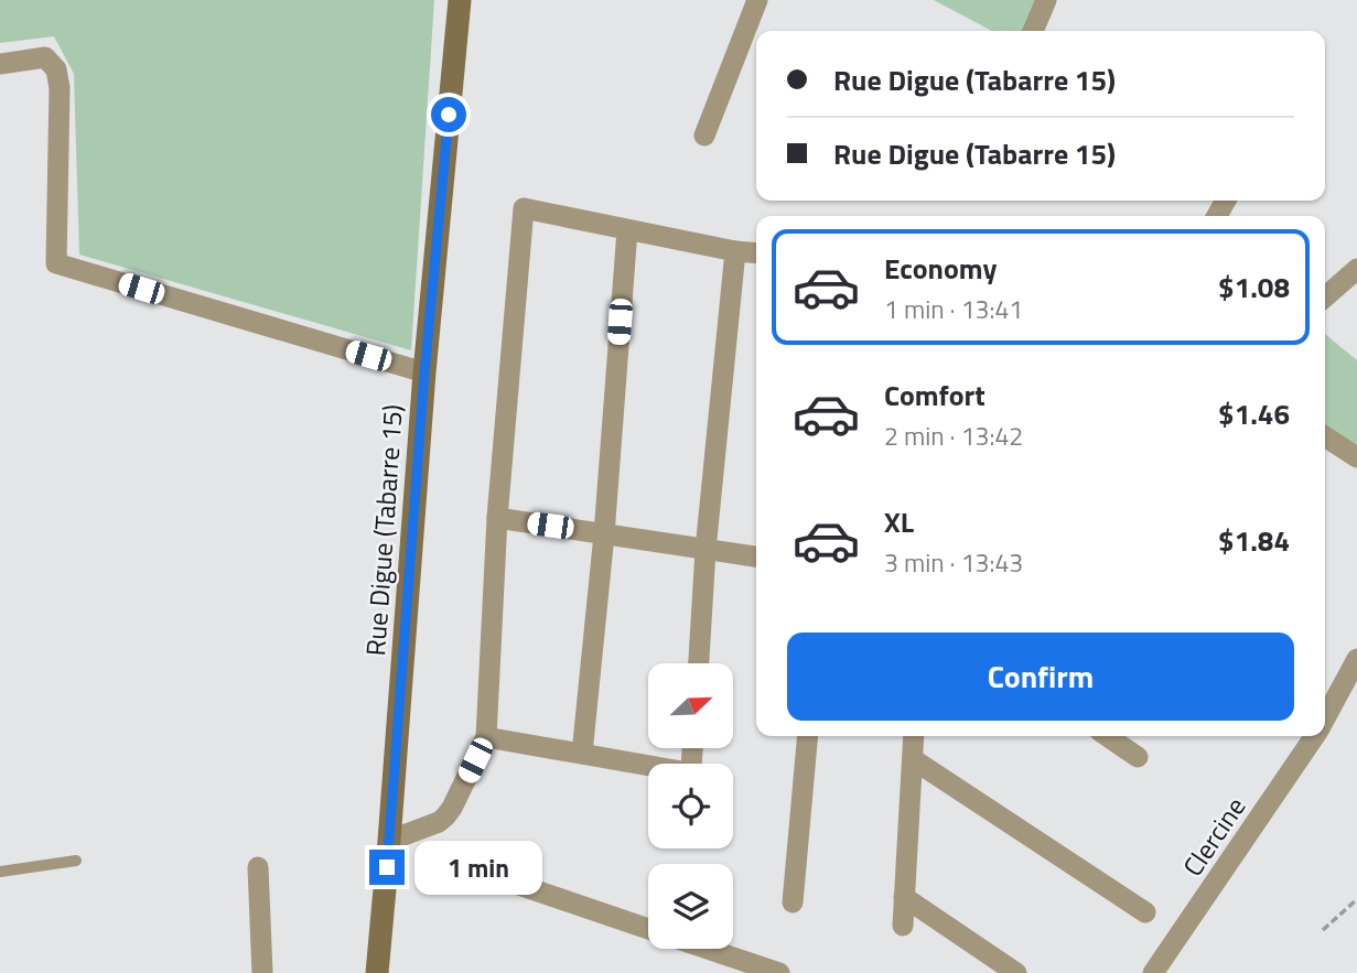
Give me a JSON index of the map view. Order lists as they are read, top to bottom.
{
  "streets": {
    "street": ["Rue Digue (Tabarre 15)", "Clercine"]
  },
  "north": "top right",
  "page": {
    "banner": ["Rue Digue (Tabarre 15)", "Rue Digue (Tabarre 15)"],
    "list": [
      {
        "name": "Economy",
        "note": "1 min · 13:41",
        "value": "$1.08"
      },
      {
        "name": "Comfort",
        "note": "2 min · 13:42",
        "value": "$1.46"
      },
      {
        "name": "XL",
        "note": "3 min · 13:43",
        "value": "$1.84"
      }
    ],
    "buttons": "Confirm",
    "bubble": "1 min"
  }
}
